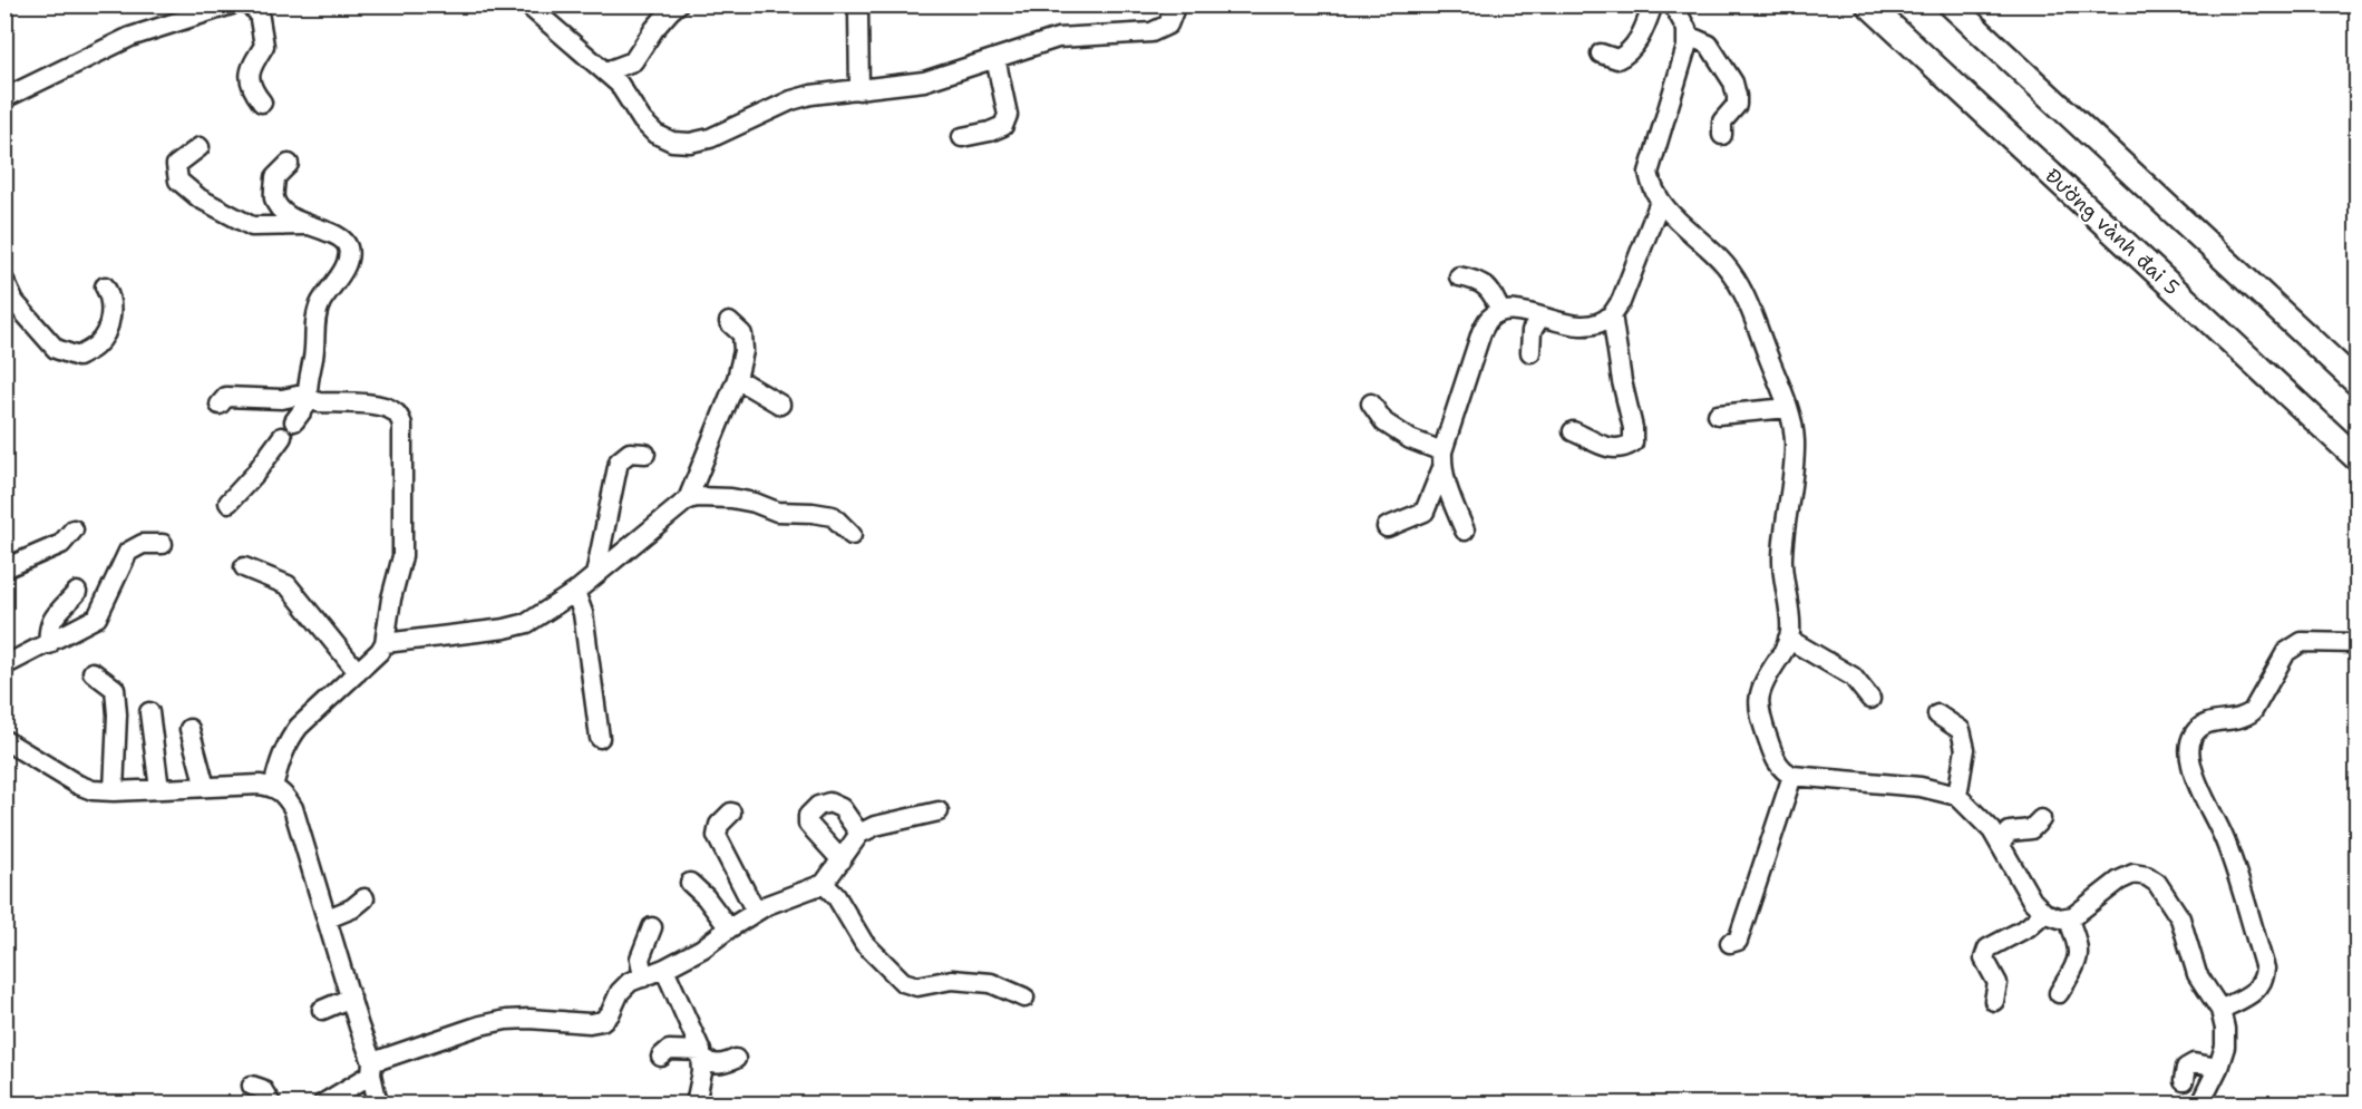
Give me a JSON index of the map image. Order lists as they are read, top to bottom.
{
  "streets": {
    "main road": ["Đường vành đai 5"]
  }
}
